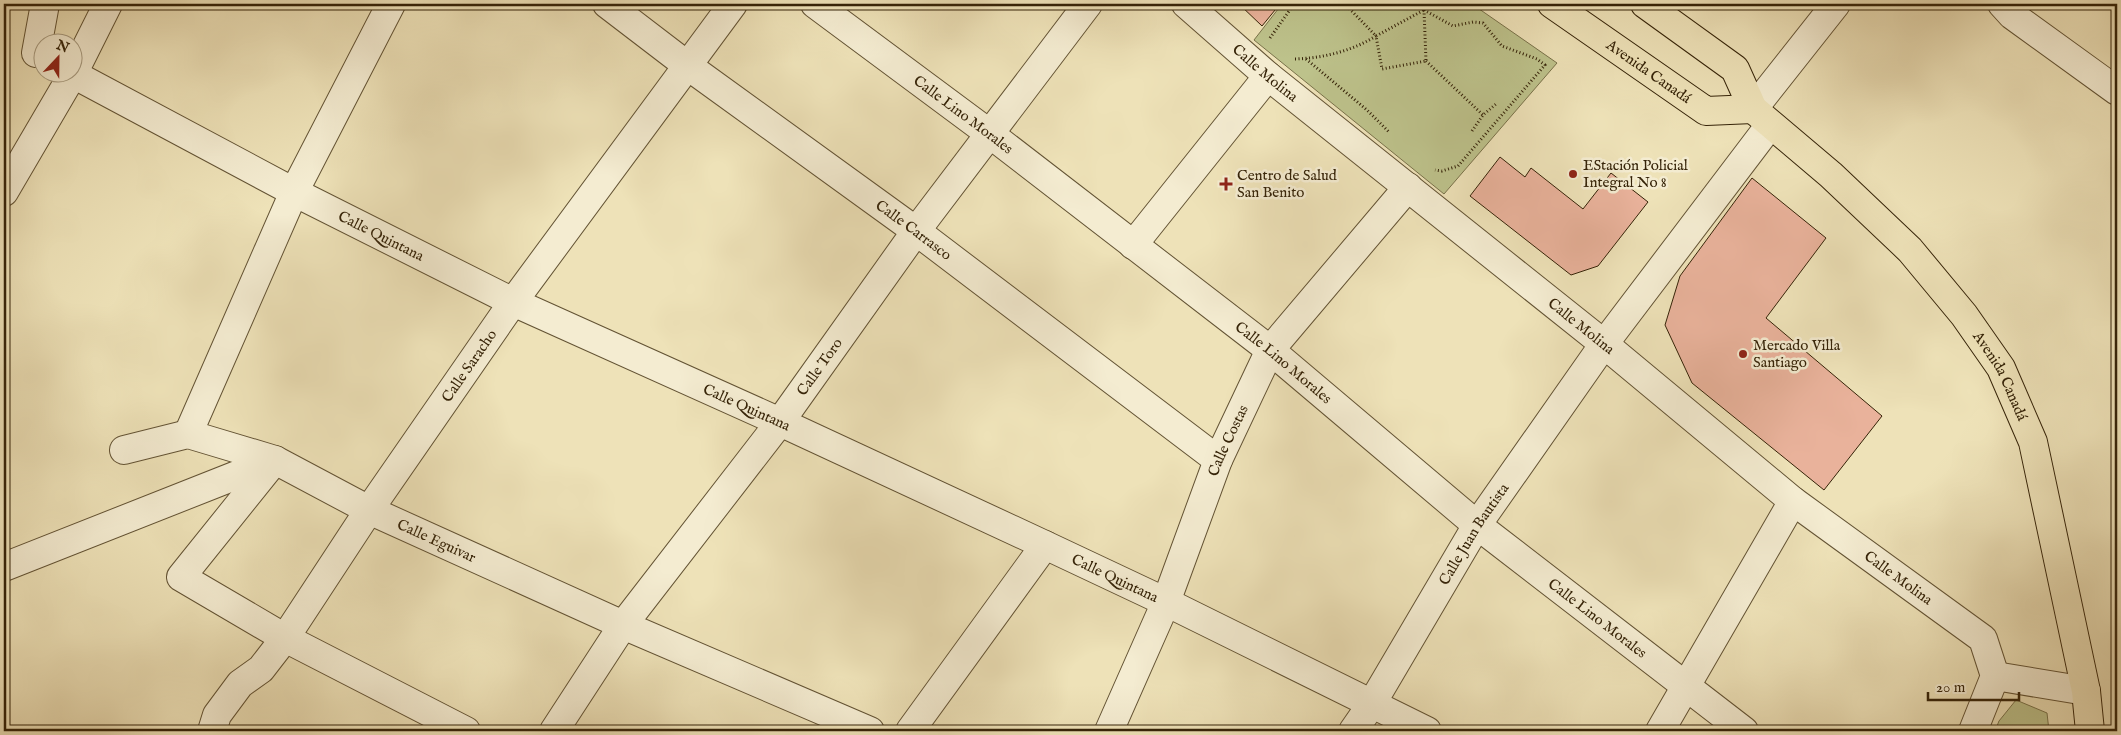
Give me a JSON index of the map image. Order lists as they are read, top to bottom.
{
  "streets": {
    "highway": ["Avenida Canadá"],
    "street": [
      "Calle Molina",
      "Calle Lino Morales",
      "Calle Carrasco",
      "Calle Quintana",
      "Calle Saracho",
      "Calle Toro",
      "Calle Costas",
      "Calle Juan Bautista",
      "Calle Eguivar"
    ]
  },
  "crossings": [
    ["Avenida Canadá", "Calle Juan Bautista"],
    ["Calle Molina", "Calle Costas"],
    ["Calle Molina", "Calle Juan Bautista"],
    ["Calle Lino Morales", "Calle Toro"],
    ["Calle Lino Morales", "Calle Costas"],
    ["Calle Lino Morales", "Calle Juan Bautista"],
    ["Calle Carrasco", "Calle Saracho"],
    ["Calle Carrasco", "Calle Toro"],
    ["Calle Carrasco", "Calle Costas"],
    ["Calle Quintana", "Calle Saracho"],
    ["Calle Quintana", "Calle Toro"],
    ["Calle Quintana", "Calle Costas"],
    ["Calle Quintana", "Calle Juan Bautista"],
    ["Calle Saracho", "Calle Eguivar"],
    ["Calle Toro", "Calle Eguivar"]
  ],
  "places": {
    "other": ["EStación Policial Integral No 8", "Mercado Villa Santiago"],
    "health": ["Centro de Salud San Benito"]
  },
  "scale_bar": "20 m",
  "north": "top"
}
